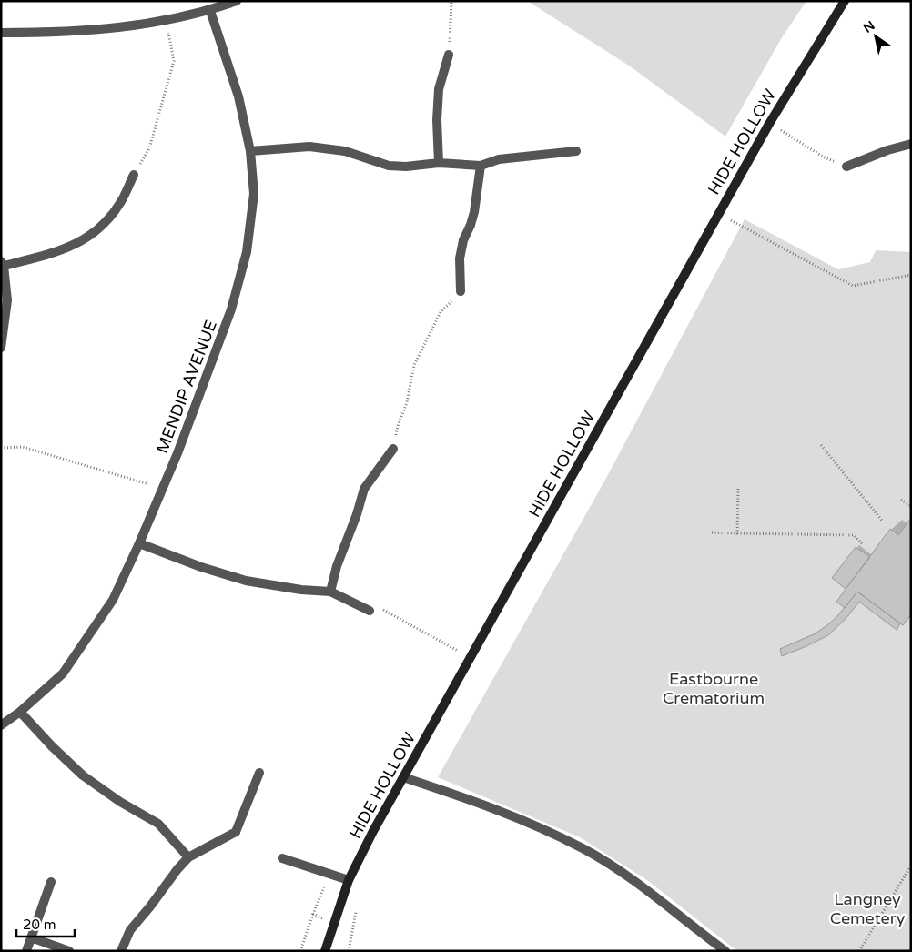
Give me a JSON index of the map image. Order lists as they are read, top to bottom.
{
  "streets": {
    "main road": ["HIDE HOLLOW"],
    "street": ["MENDIP AVENUE"]
  },
  "parks": ["Eastbourne Crematorium", "Langney Cemetery"],
  "scale_bar": "20 m",
  "north": "top left"
}
